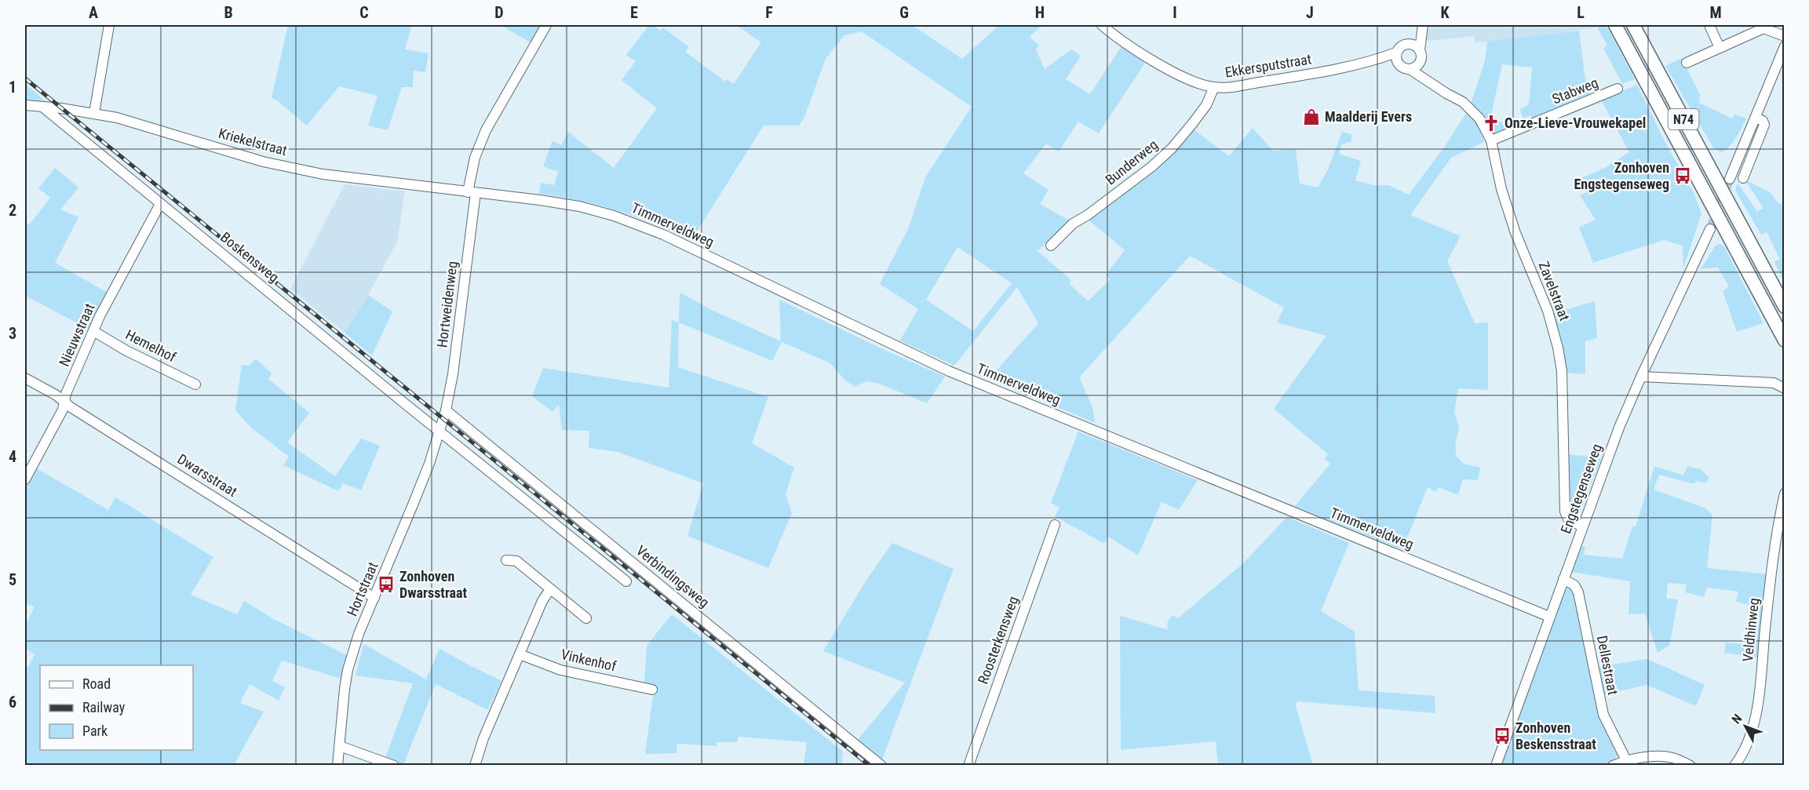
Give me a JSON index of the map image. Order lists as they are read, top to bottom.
{
  "streets": {
    "highway": ["N74"],
    "street": [
      "Ekkersputstraat",
      "Stabweg",
      "Kriekelstraat",
      "Bunderweg",
      "Timmerveldweg",
      "Boskensweg",
      "Zavelstraat",
      "Hortweidenweg",
      "Nieuwstraat",
      "Hemelhof",
      "Dwarsstraat",
      "Engstegenseweg",
      "Verbindingsweg",
      "Hortstraat",
      "Veldhinweg",
      "Roosterkensweg",
      "Vinkenhof",
      "Dellestraat"
    ]
  },
  "crossings": [
    ["Ekkersputstraat", "Bunderweg"],
    ["Ekkersputstraat", "Zavelstraat"],
    ["Stabweg", "Zavelstraat"],
    ["Kriekelstraat", "Timmerveldweg"],
    ["Kriekelstraat", "Boskensweg"],
    ["Kriekelstraat", "Hortweidenweg"],
    ["Timmerveldweg", "Hortweidenweg"],
    ["Timmerveldweg", "Engstegenseweg"],
    ["Boskensweg", "Nieuwstraat"],
    ["Boskensweg", "Hortstraat"],
    ["Zavelstraat", "Engstegenseweg"],
    ["Hortweidenweg", "Verbindingsweg"],
    ["Hortweidenweg", "Hortstraat"],
    ["Nieuwstraat", "Hemelhof"],
    ["Nieuwstraat", "Dwarsstraat"],
    ["Dwarsstraat", "Hortstraat"],
    ["Engstegenseweg", "Dellestraat"],
    ["Verbindingsweg", "Hortstraat"]
  ],
  "places": {
    "shop": ["Maalderij Evers"],
    "church": ["Onze-Lieve-Vrouwekapel"],
    "bus stop": ["Zonhoven Engstegenseweg", "Zonhoven Dwarsstraat", "Zonhoven Beskensstraat"]
  },
  "legend": ["Road", "Railway", "Park"],
  "north": "top left",
  "grid": {
    "columns": [
      "A",
      "B",
      "C",
      "D",
      "E",
      "F",
      "G",
      "H",
      "I",
      "J",
      "K",
      "L",
      "M"
    ],
    "rows": [
      "1",
      "2",
      "3",
      "4",
      "5",
      "6"
    ]
  }
}
